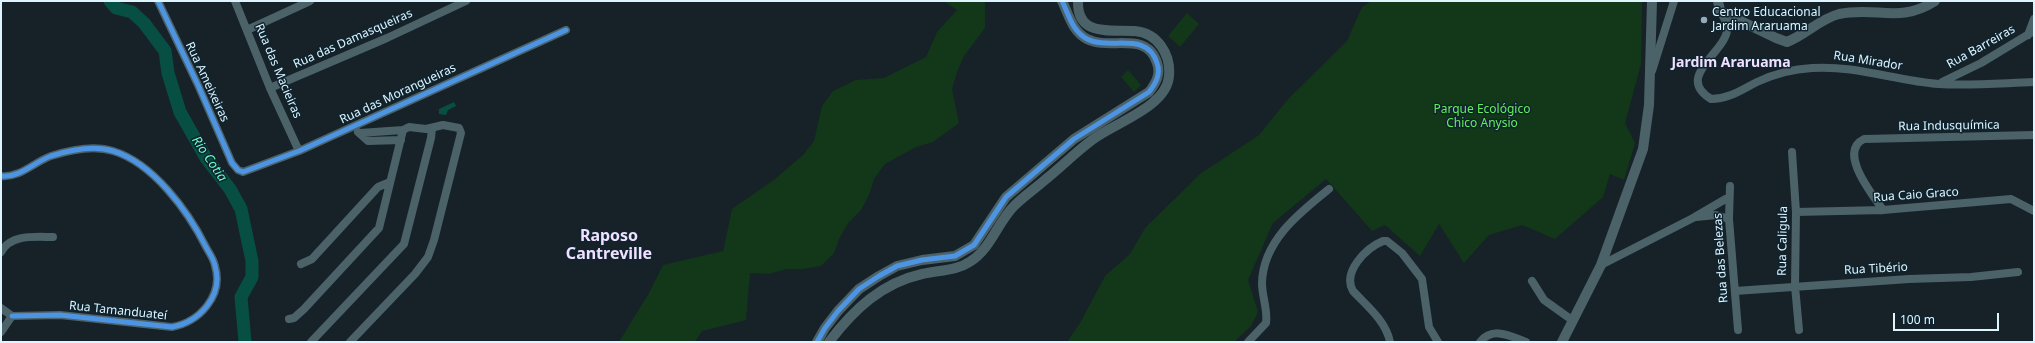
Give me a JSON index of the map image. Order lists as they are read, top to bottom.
{
  "streets": {
    "street": [
      "Rua das Damasqueiras",
      "Rua Barreiras",
      "Rua Mirador",
      "Rua das Macieiras",
      "Rua Ameixeiras",
      "Rua das Morangueiras",
      "Rua Indusquímica",
      "Rua Caio Graco",
      "Rua Caligula",
      "Rua das Belezas",
      "Rua Tibério",
      "Rua Tamanduateí"
    ]
  },
  "crossings": [
    ["Rua das Damasqueiras", "Rua das Macieiras"],
    ["Rua Barreiras", "Rua Mirador"],
    ["Rua das Macieiras", "Rua das Morangueiras"],
    ["Rua Ameixeiras", "Rua das Morangueiras"],
    ["Rua Indusquímica", "Rua Caio Graco"],
    ["Rua Caio Graco", "Rua Caligula"],
    ["Rua Caligula", "Rua Tibério"],
    ["Rua das Belezas", "Rua Tibério"]
  ],
  "districts": ["Jardim Araruama", "Raposo Cantreville"],
  "water": ["Rio Cotia"],
  "parks": ["Parque Ecológico Chico Anysio"],
  "places": ["Centro Educacional Jardim Araruama"],
  "scale_bar": "100 m"
}
